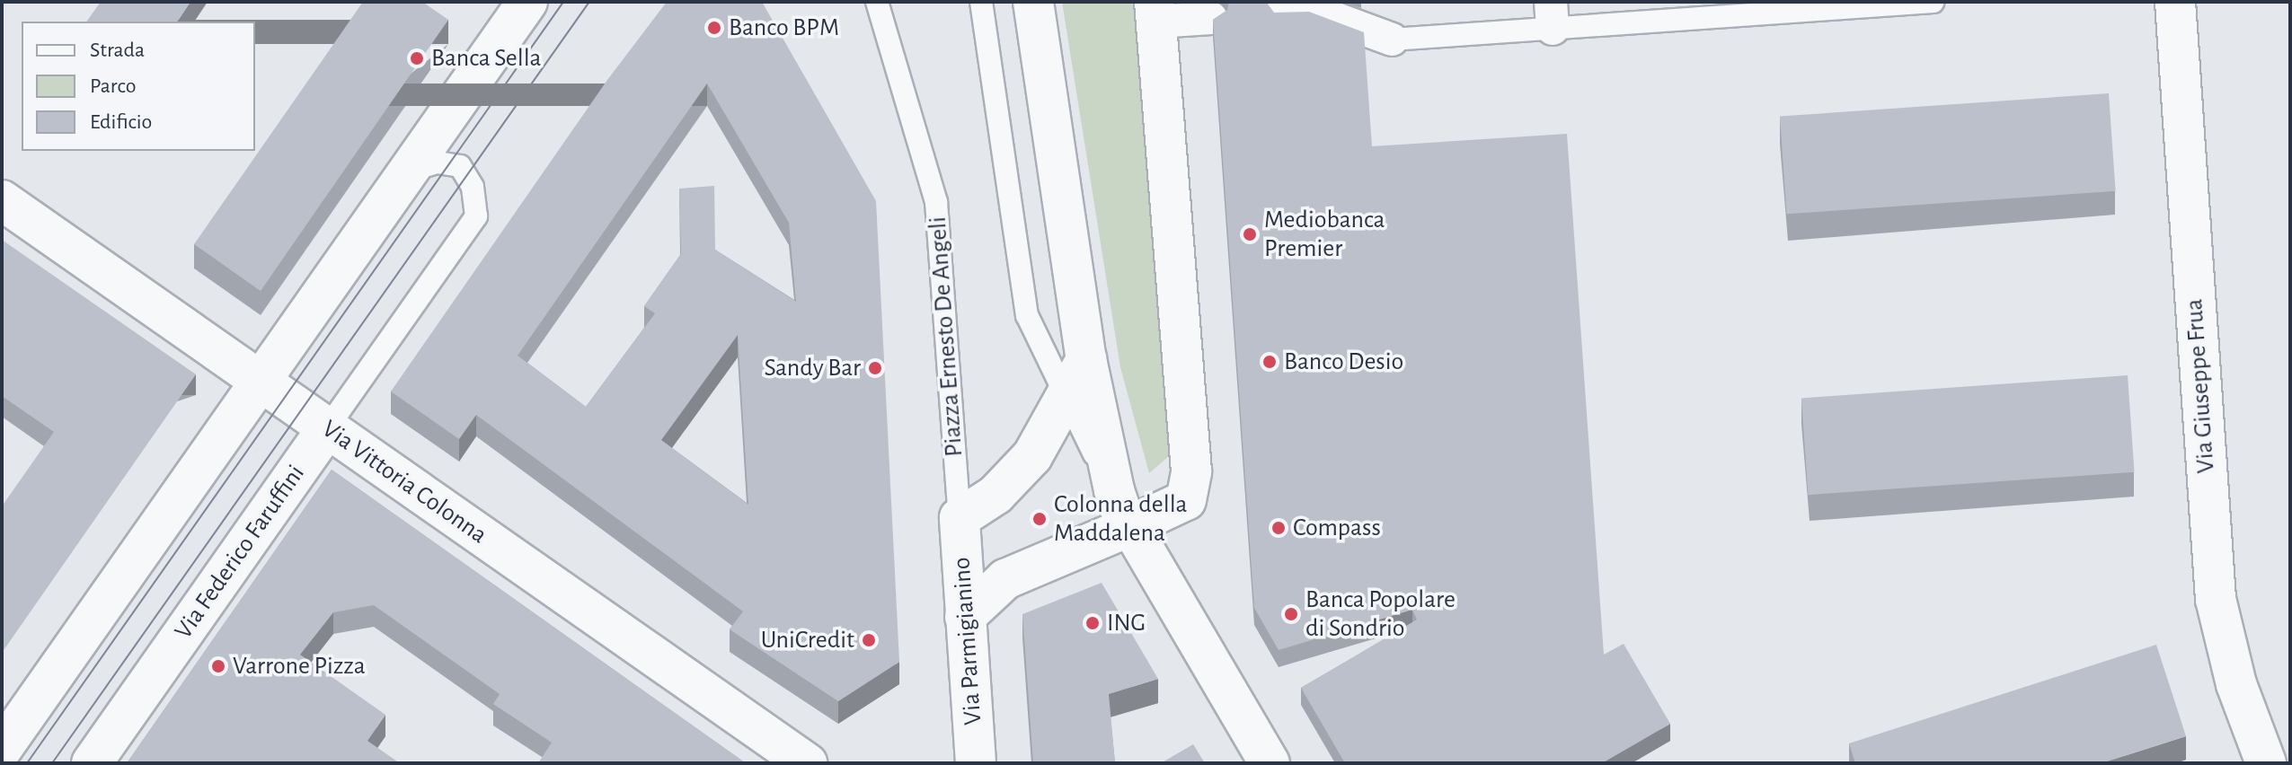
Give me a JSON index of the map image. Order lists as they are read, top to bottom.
{
  "streets": {
    "street": [
      "Via Giuseppe Frua",
      "Via Vittoria Colonna",
      "Via Federico Faruffini",
      "Via Parmigianino"
    ],
    "lane": ["Piazza Ernesto De Angeli"]
  },
  "crossings": [
    ["Piazza Ernesto De Angeli", "Via Parmigianino"],
    ["Via Vittoria Colonna", "Via Federico Faruffini"]
  ],
  "places": [
    "Banco BPM",
    "Banca Sella",
    "Mediobanca Premier",
    "Banco Desio",
    "Sandy Bar",
    "Colonna della Maddalena",
    "Compass",
    "Banca Popolare di Sondrio",
    "ING",
    "UniCredit",
    "Varrone Pizza"
  ],
  "legend": ["Strada", "Parco", "Edificio"]
}
